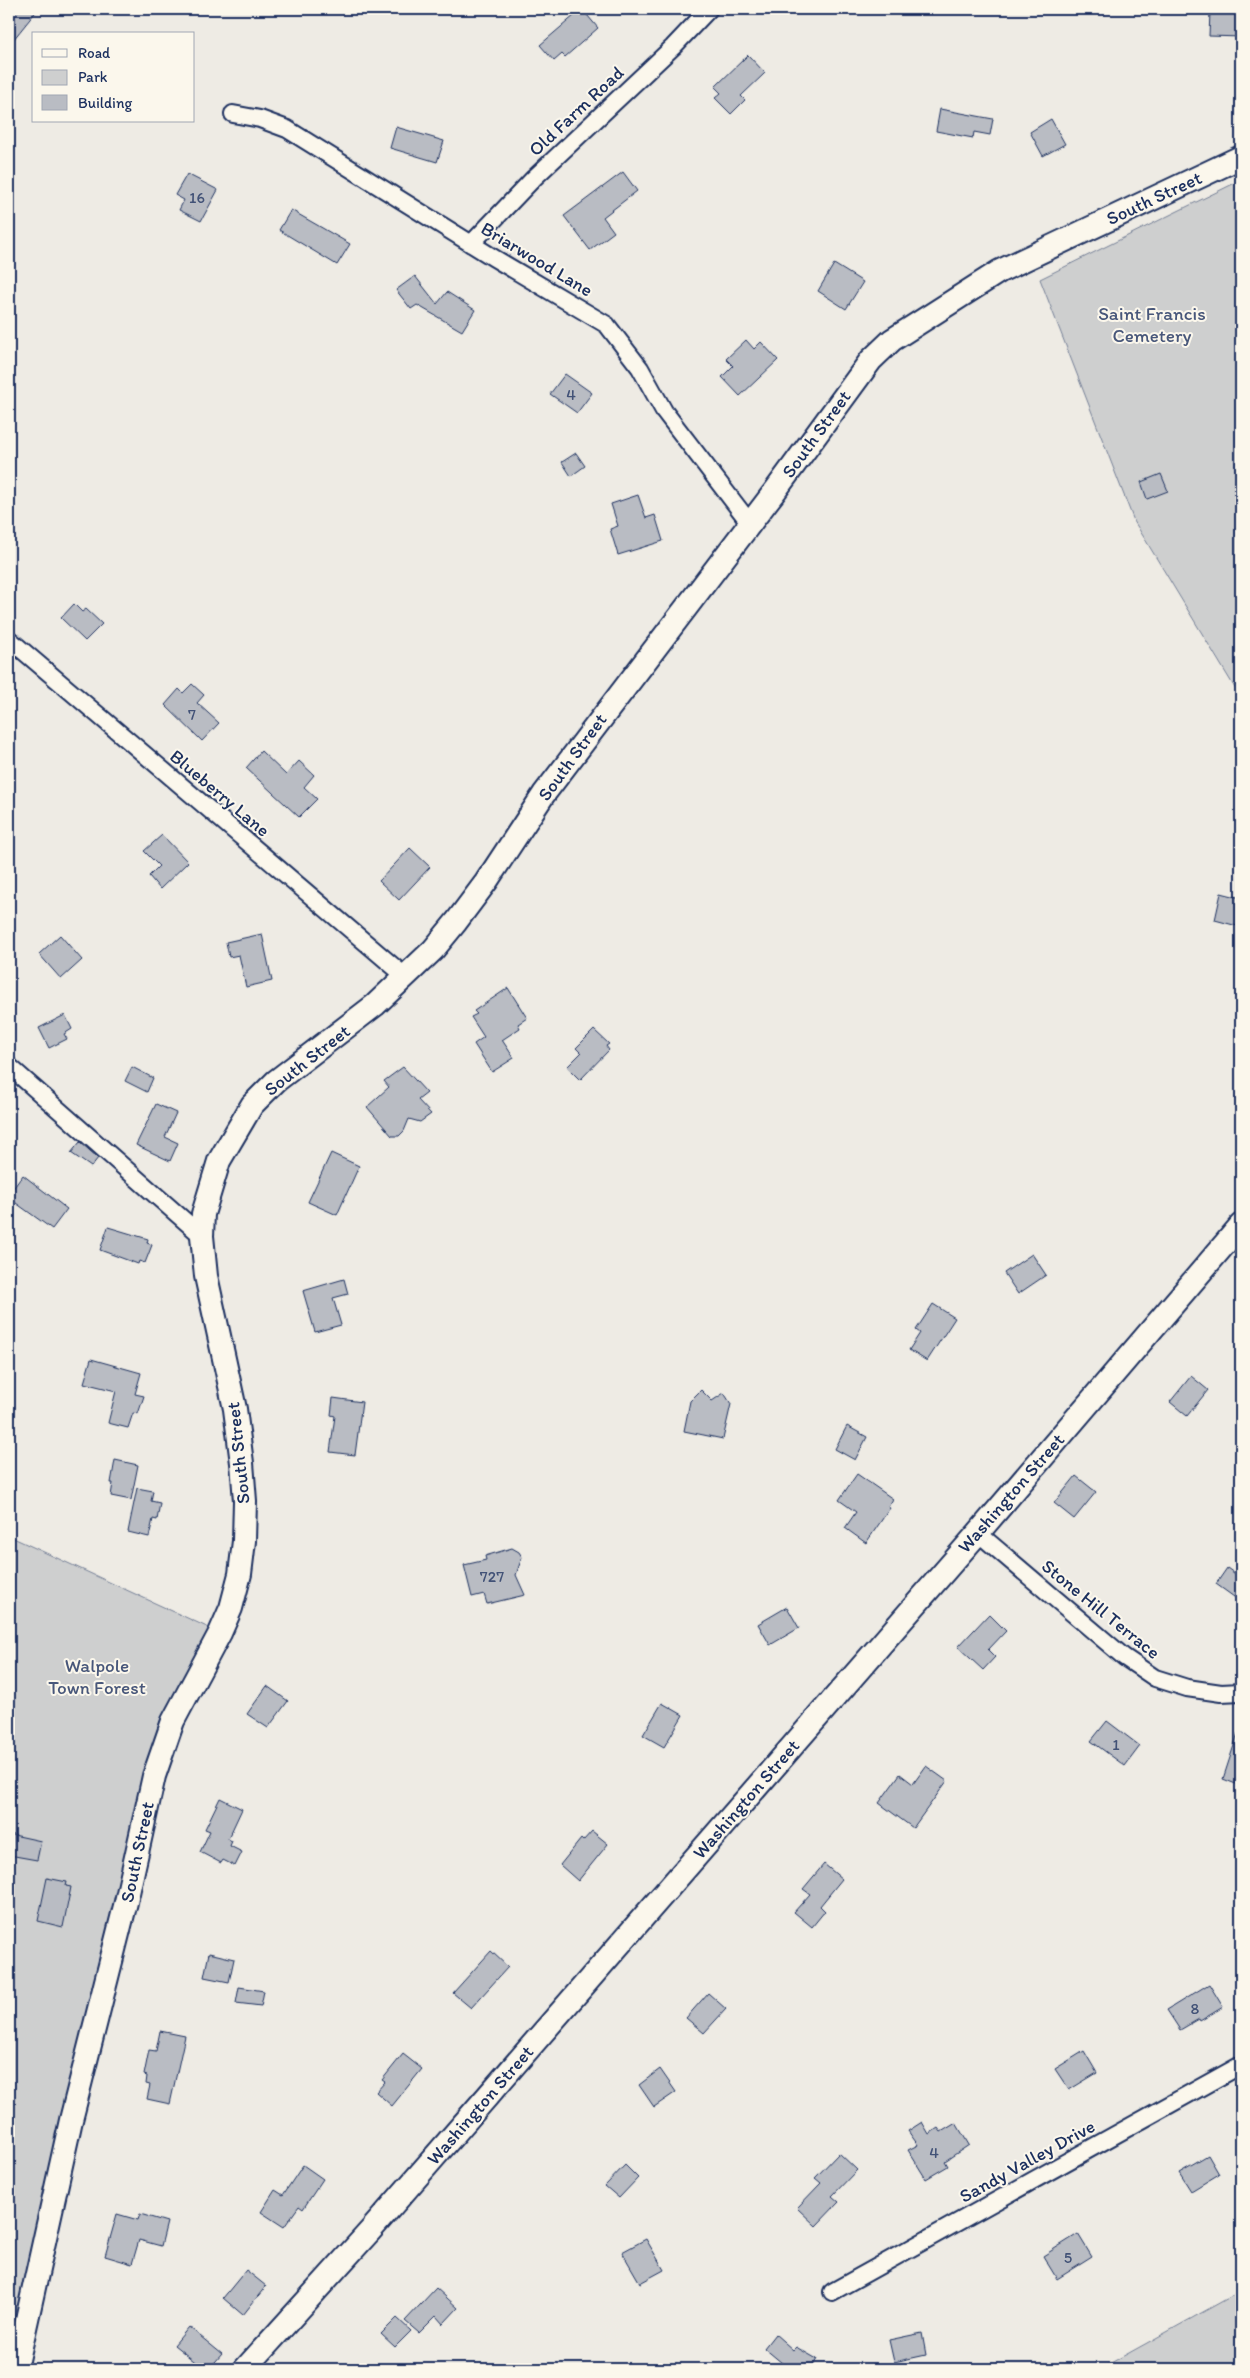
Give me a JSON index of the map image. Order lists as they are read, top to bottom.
{
  "streets": {
    "street": [
      "Old Farm Road",
      "South Street",
      "Briarwood Lane",
      "Blueberry Lane",
      "Washington Street",
      "Stone Hill Terrace",
      "Sandy Valley Drive"
    ]
  },
  "crossings": [
    ["Old Farm Road", "Briarwood Lane"],
    ["South Street", "Briarwood Lane"],
    ["South Street", "Blueberry Lane"],
    ["Washington Street", "Stone Hill Terrace"]
  ],
  "parks": ["Saint Francis Cemetery", "Walpole Town Forest"],
  "house_numbers": [
    "16",
    "4",
    "7",
    "727",
    "1",
    "8",
    "4",
    "5"
  ],
  "legend": ["Road", "Park", "Building"]
}
